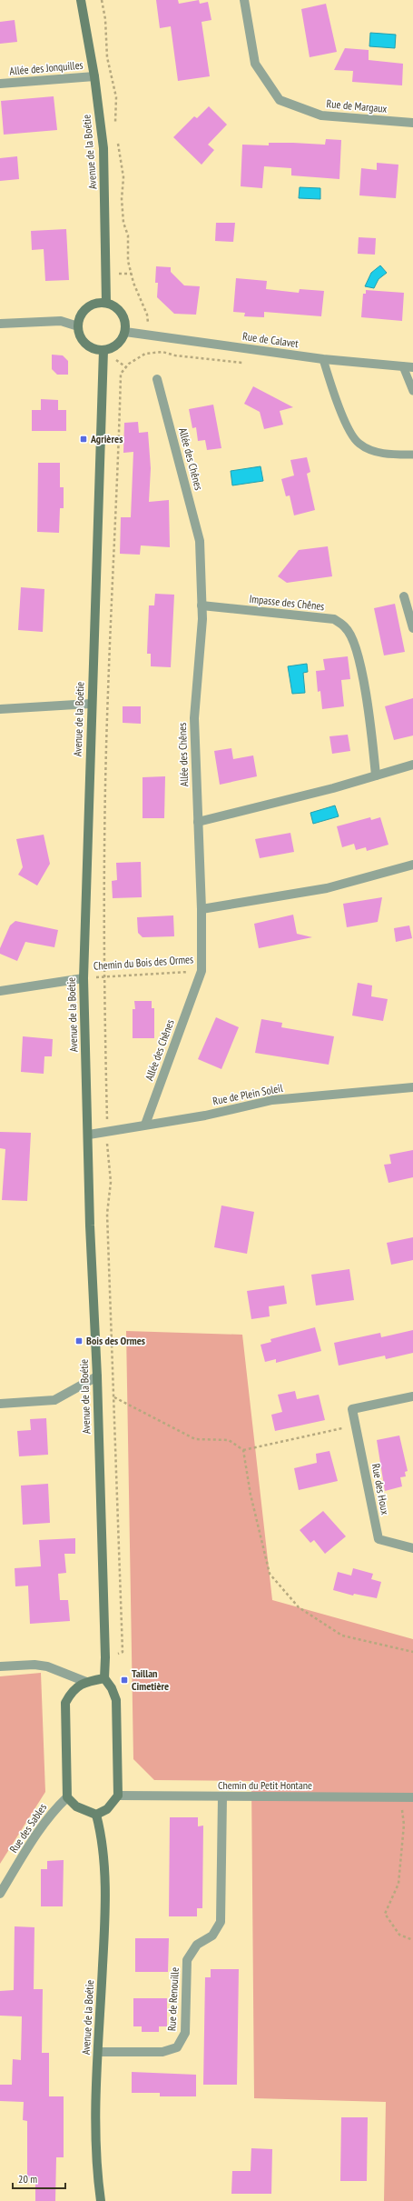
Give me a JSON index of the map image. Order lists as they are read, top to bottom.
{
  "streets": {
    "main road": ["Avenue de la Boétie"],
    "street": [
      "Allée des Jonquilles",
      "Rue de Margaux",
      "Rue de Calavet",
      "Allée des Chênes",
      "Impasse des Chênes",
      "Chemin du Bois des Ormes",
      "Rue de Plein Soleil",
      "Rue des Houx",
      "Chemin du Petit Hontane",
      "Rue des Sables",
      "Rue de Renouille"
    ]
  },
  "crossings": [
    ["Allée des Jonquilles", "Avenue de la Boétie"],
    ["Avenue de la Boétie", "Rue de Calavet"],
    ["Avenue de la Boétie", "Chemin du Bois des Ormes"],
    ["Avenue de la Boétie", "Rue de Plein Soleil"],
    ["Avenue de la Boétie", "Rue de Renouille"],
    ["Allée des Chênes", "Impasse des Chênes"],
    ["Allée des Chênes", "Chemin du Bois des Ormes"],
    ["Allée des Chênes", "Rue de Plein Soleil"],
    ["Chemin du Petit Hontane", "Rue de Renouille"]
  ],
  "places": {
    "transit": ["Agrières", "Bois des Ormes", "Taillan Cimetière"]
  },
  "scale_bar": "20 m"
}
